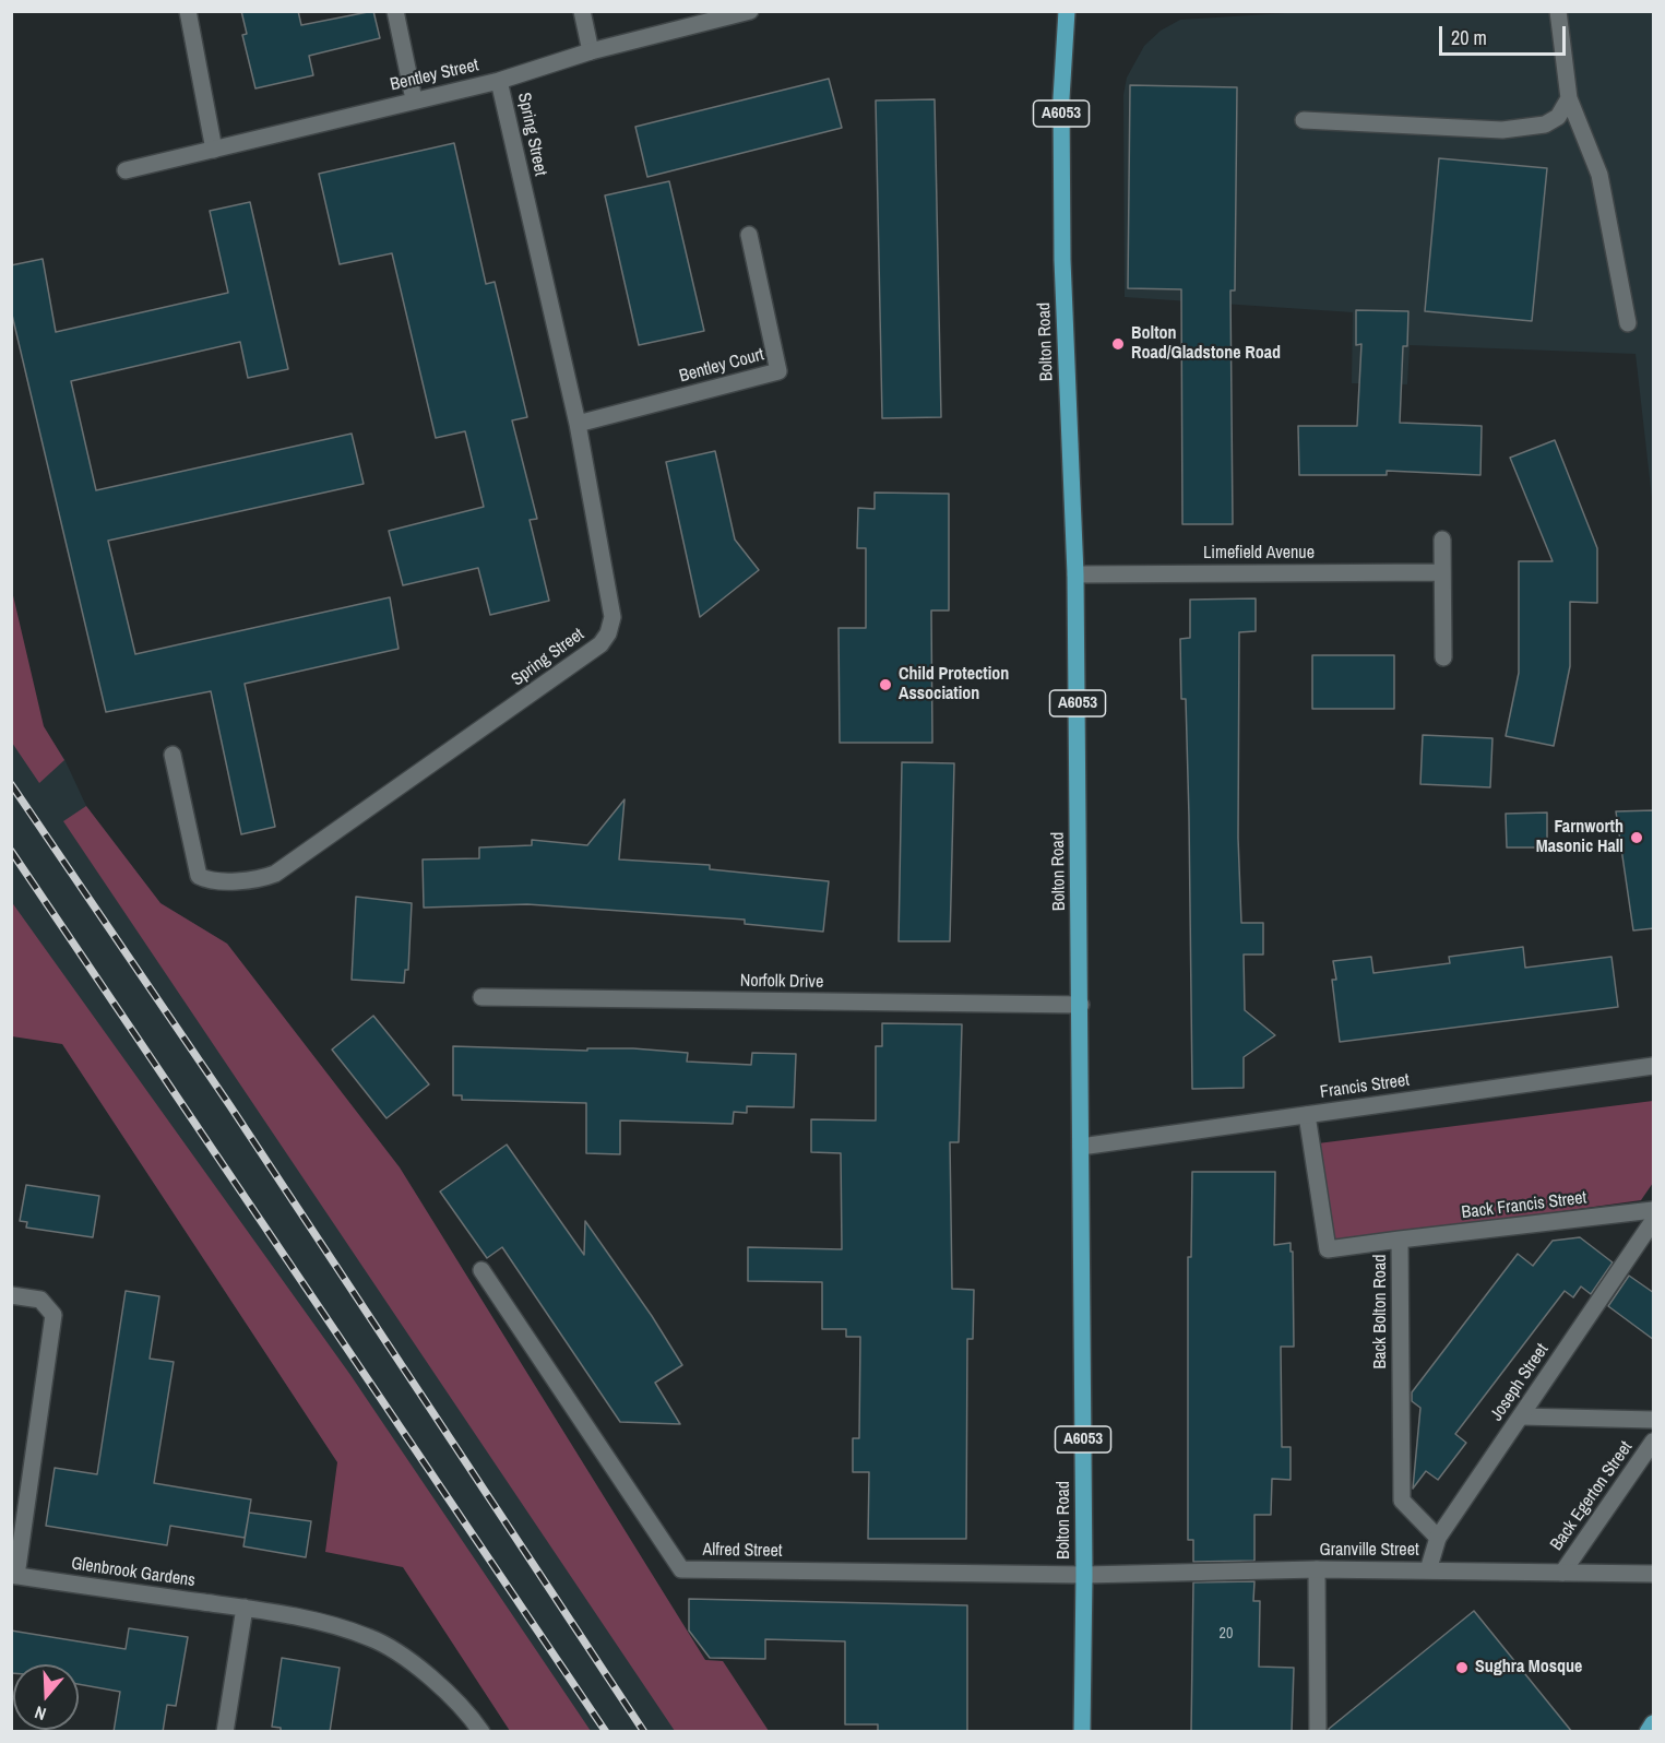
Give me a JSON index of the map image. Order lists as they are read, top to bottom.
{
  "streets": {
    "main road": ["A6053", "Bolton Road"],
    "street": [
      "Bentley Street",
      "Spring Street",
      "Bentley Court",
      "Limefield Avenue",
      "Norfolk Drive",
      "Francis Street",
      "Back Francis Street",
      "Back Bolton Road",
      "Joseph Street",
      "Back Egerton Street",
      "Alfred Street",
      "Granville Street",
      "Glenbrook Gardens"
    ]
  },
  "crossings": [
    ["Bentley Street", "Spring Street"],
    ["Spring Street", "Bentley Court"],
    ["Bolton Road", "Limefield Avenue"],
    ["Bolton Road", "Norfolk Drive"],
    ["Bolton Road", "Francis Street"],
    ["Bolton Road", "Alfred Street"],
    ["Bolton Road", "Granville Street"],
    ["Francis Street", "Back Bolton Road"],
    ["Back Francis Street", "Back Bolton Road"],
    ["Back Bolton Road", "Joseph Street"],
    ["Joseph Street", "Back Egerton Street"],
    ["Joseph Street", "Granville Street"],
    ["Back Egerton Street", "Granville Street"],
    ["Alfred Street", "Granville Street"]
  ],
  "places": [
    "Bolton Road/Gladstone Road",
    "Child Protection Association",
    "Farnworth Masonic Hall",
    "Sughra Mosque"
  ],
  "house_numbers": ["20"],
  "scale_bar": "20 m",
  "north": "bottom"
}
